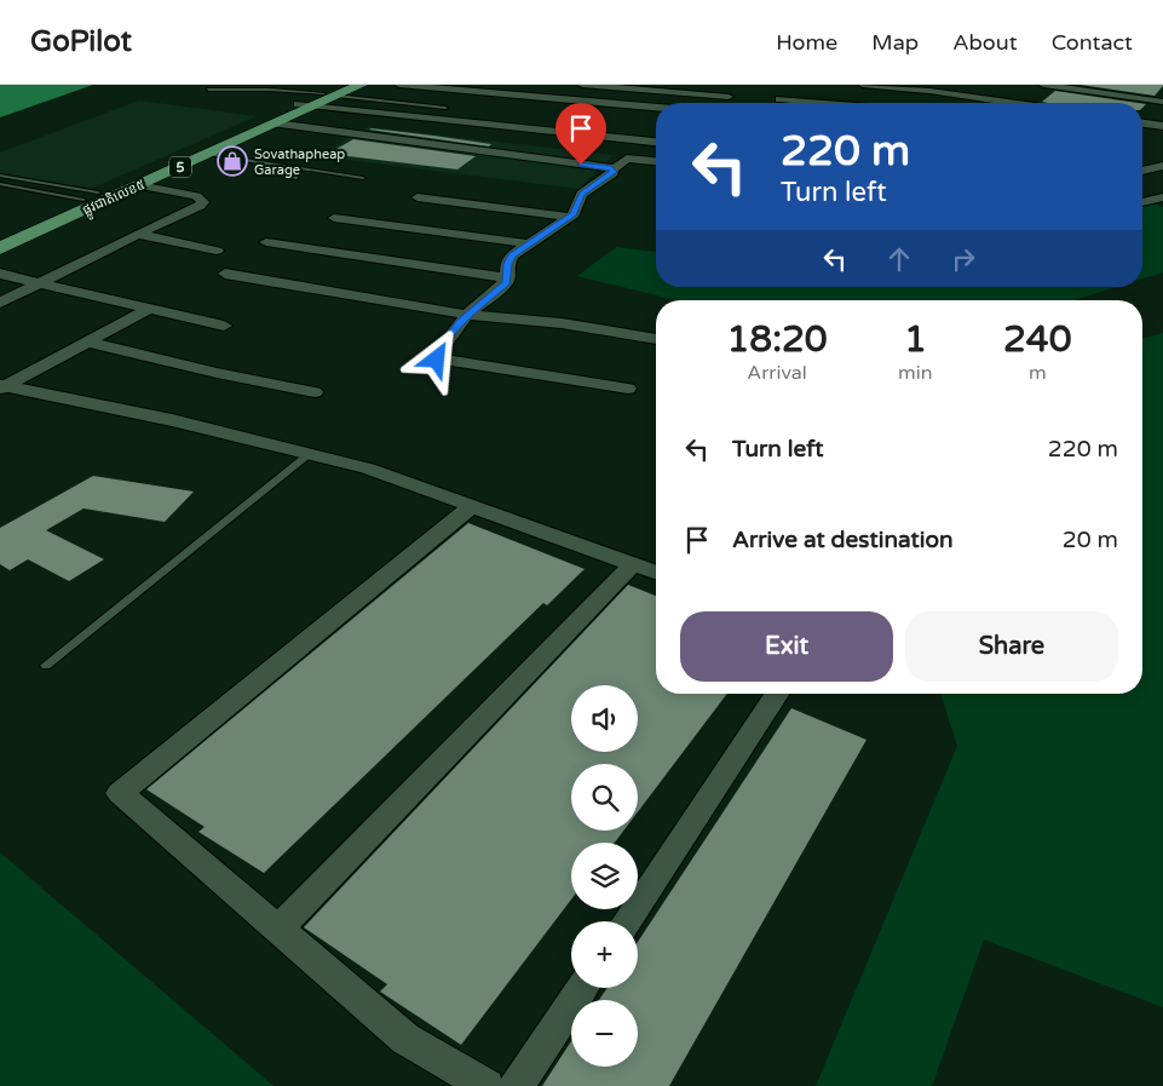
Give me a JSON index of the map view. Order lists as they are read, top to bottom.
{
  "streets": {
    "highway": ["5", "ផ្លូវជាតិលេខ៥"]
  },
  "places": {
    "shop": ["Sovathapheap Garage"]
  },
  "page": {
    "header": "GoPilot",
    "nav": [
      "Home",
      "Map",
      "About",
      "Contact"
    ],
    "turn": ["220 m", "Turn left"],
    "eta": [
      "18:20",
      "Arrival",
      "1",
      "min",
      "240",
      "m"
    ],
    "list": [
      {
        "name": "Turn left",
        "value": "220 m"
      },
      {
        "name": "Arrive at destination",
        "value": "20 m"
      }
    ],
    "buttons": ["Exit", "Share"],
    "map_buttons": ["+", "−"]
  }
}
